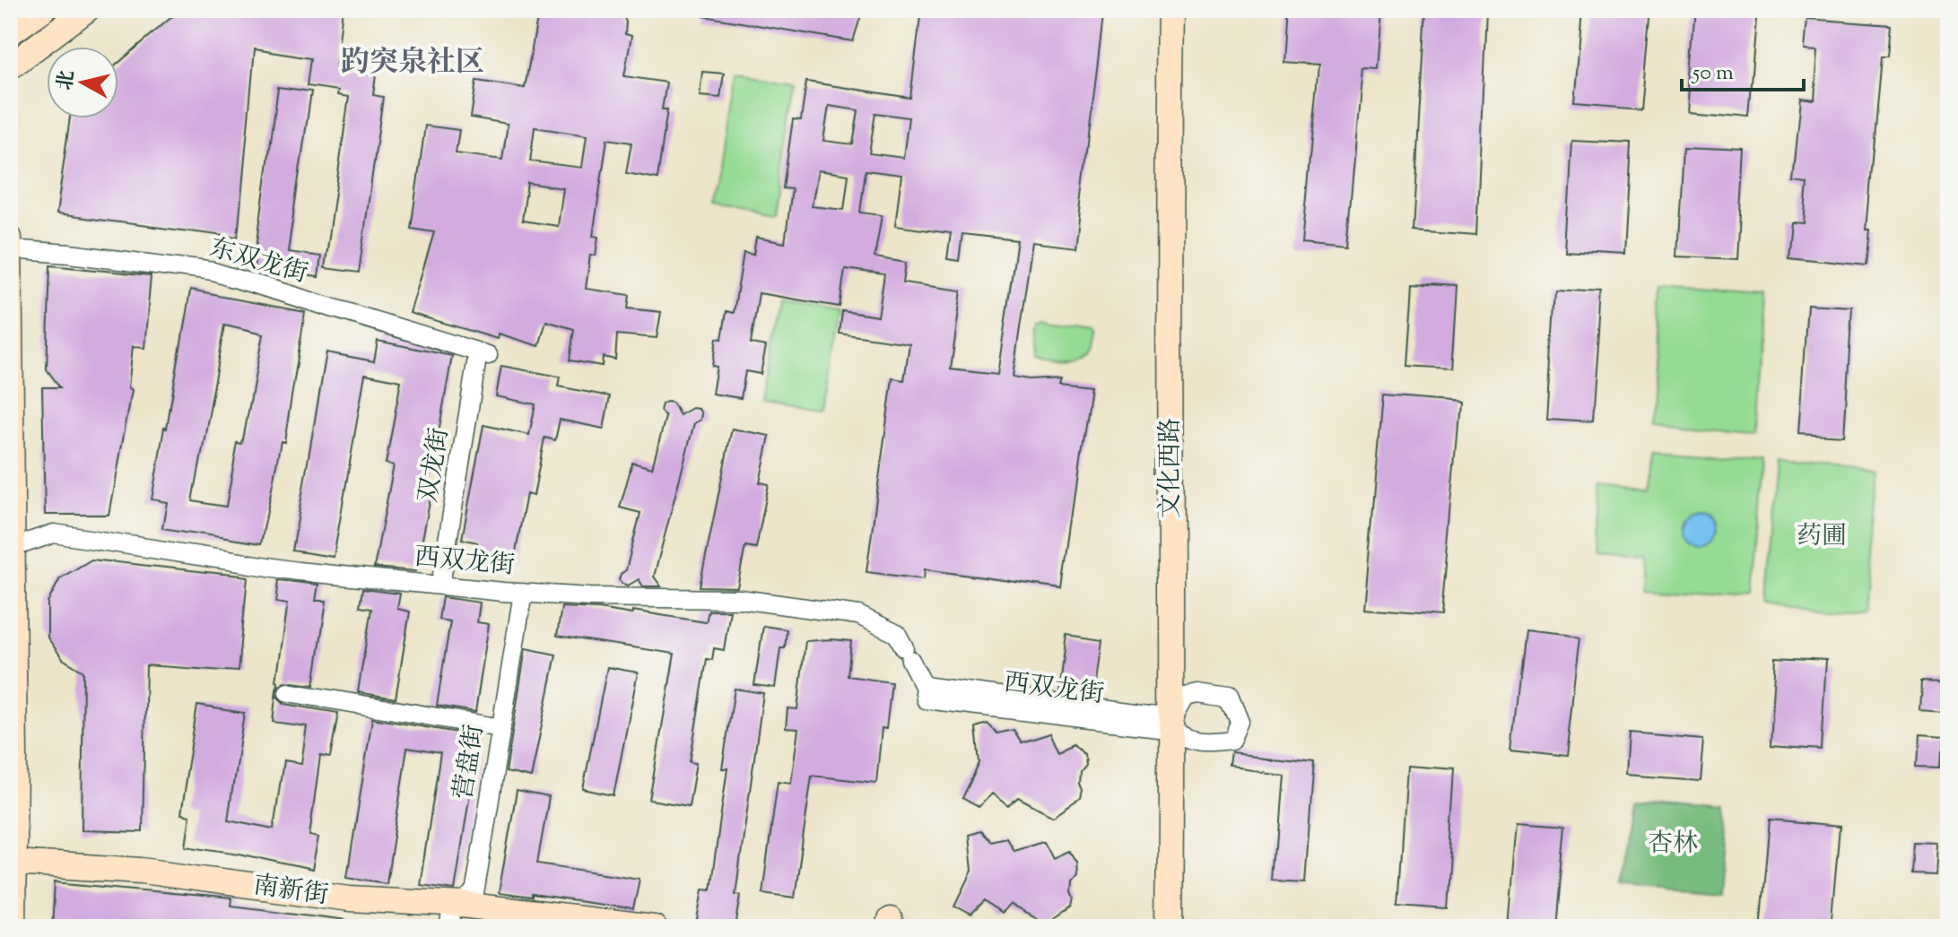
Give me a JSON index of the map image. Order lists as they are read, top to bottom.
{
  "streets": {
    "street": [
      "东双龙街",
      "双龙街",
      "文化西路",
      "西双龙街",
      "营盘街",
      "南新街"
    ]
  },
  "crossings": [
    ["东双龙街", "双龙街"],
    ["双龙街", "西双龙街"],
    ["文化西路", "西双龙街"],
    ["西双龙街", "营盘街"],
    ["营盘街", "南新街"]
  ],
  "districts": ["趵突泉社区"],
  "parks": ["药圃", "杏林"],
  "scale_bar": "50 m",
  "north": "left"
}
